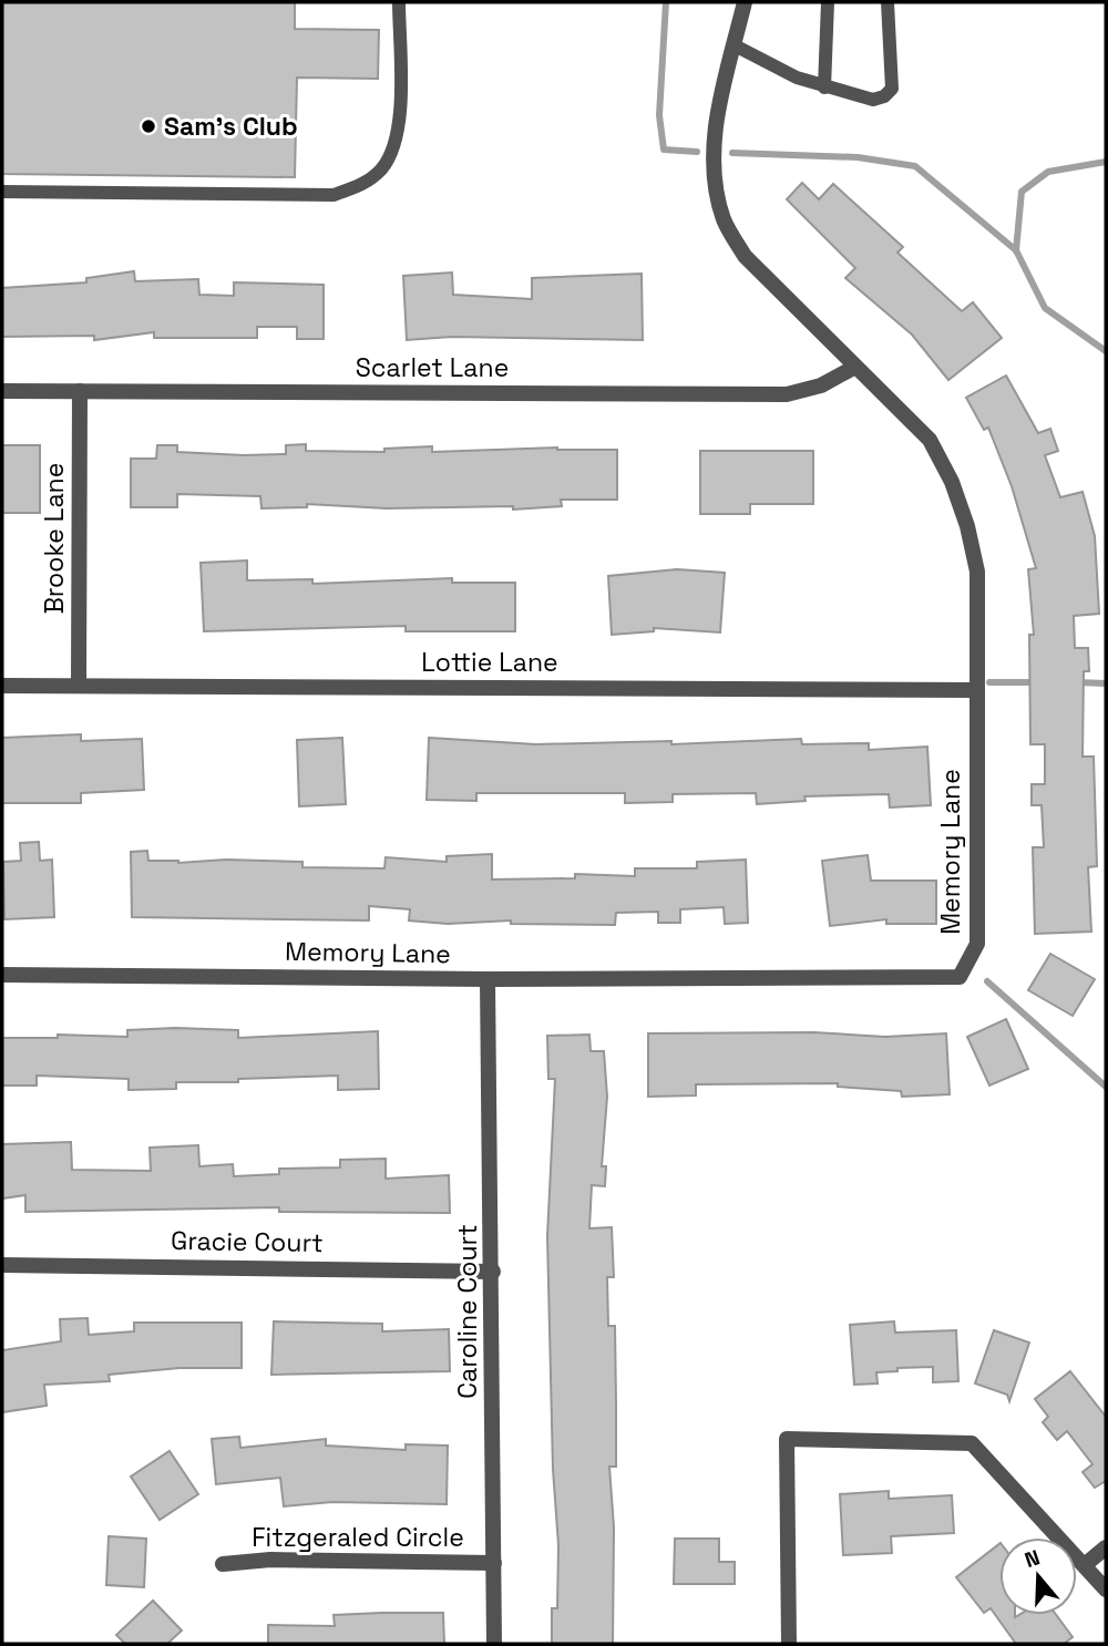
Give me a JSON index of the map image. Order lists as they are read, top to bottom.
{
  "streets": {
    "street": [
      "Scarlet Lane",
      "Brooke Lane",
      "Lottie Lane",
      "Memory Lane",
      "Gracie Court",
      "Caroline Court",
      "Fitzgeraled Circle"
    ]
  },
  "crossings": [
    ["Scarlet Lane", "Brooke Lane"],
    ["Scarlet Lane", "Memory Lane"],
    ["Brooke Lane", "Lottie Lane"],
    ["Lottie Lane", "Memory Lane"],
    ["Memory Lane", "Caroline Court"],
    ["Gracie Court", "Caroline Court"],
    ["Caroline Court", "Fitzgeraled Circle"]
  ],
  "places": ["Sam's Club"],
  "north": "top"
}
